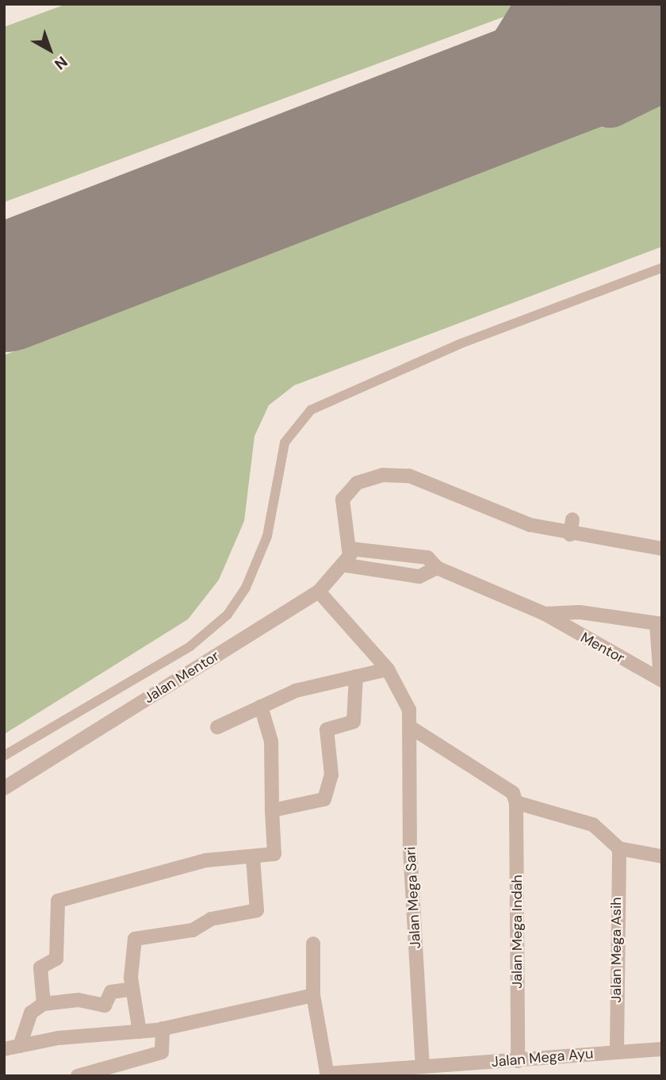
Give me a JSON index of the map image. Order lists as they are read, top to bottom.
{
  "streets": {
    "street": [
      "Mentor",
      "Jalan Mentor",
      "Jalan Mega Sari",
      "Jalan Mega Indah",
      "Jalan Mega Asih",
      "Jalan Mega Ayu"
    ]
  },
  "crossings": [
    ["Mentor", "Jalan Mentor"],
    ["Jalan Mentor", "Jalan Mega Sari"],
    ["Jalan Mega Sari", "Jalan Mega Ayu"],
    ["Jalan Mega Indah", "Jalan Mega Ayu"],
    ["Jalan Mega Asih", "Jalan Mega Ayu"]
  ],
  "north": "bottom right"
}
